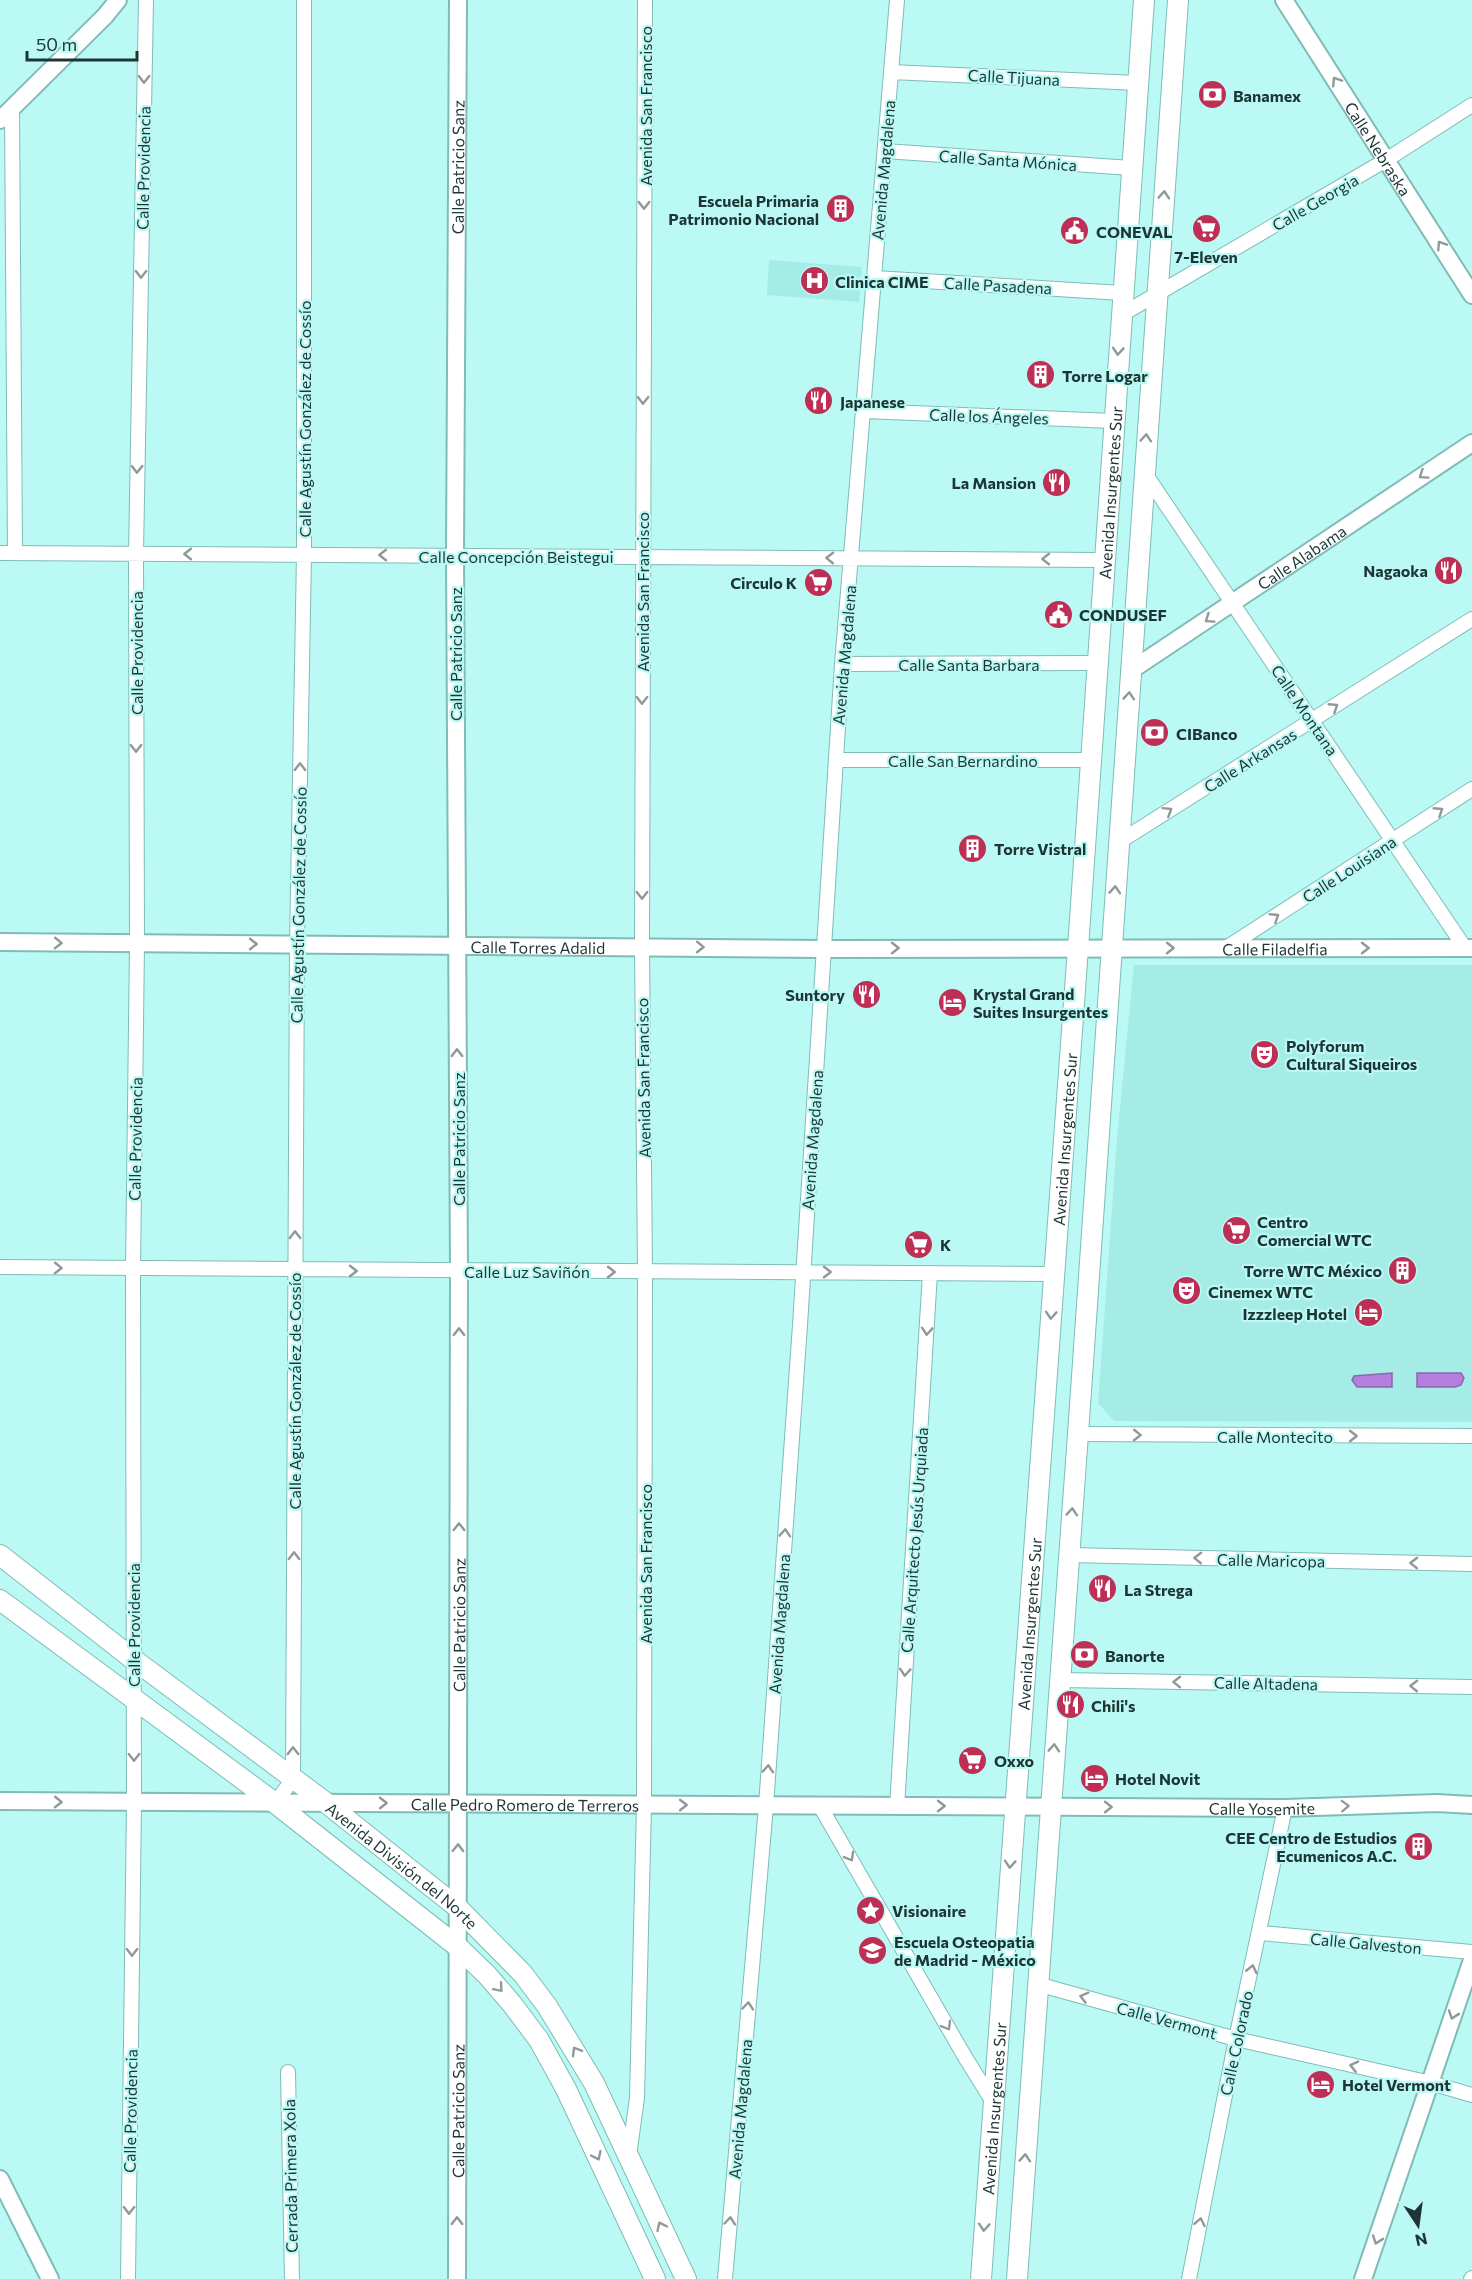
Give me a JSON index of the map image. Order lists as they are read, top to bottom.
{
  "streets": {
    "main road": ["Avenida Insurgentes Sur", "Avenida División del Norte"],
    "street": [
      "Calle Tijuana",
      "Avenida San Francisco",
      "Calle Nebraska",
      "Calle Santa Mónica",
      "Calle Providencia",
      "Calle Patricio Sanz",
      "Avenida Magdalena",
      "Calle Georgia",
      "Calle Pasadena",
      "Calle los Ángeles",
      "Calle Agustín González de Cossío",
      "Calle Concepción Beistegui",
      "Calle Alabama",
      "Calle Santa Barbara",
      "Calle Montana",
      "Calle San Bernardino",
      "Calle Arkansas",
      "Calle Louisiana",
      "Calle Torres Adalid",
      "Calle Filadelfia",
      "Calle Luz Saviñón",
      "Calle Montecito",
      "Calle Arquitecto Jesús Urquiada",
      "Calle Maricopa",
      "Calle Altadena",
      "Calle Pedro Romero de Terreros",
      "Calle Yosemite",
      "Calle Galveston",
      "Calle Vermont",
      "Calle Colorado",
      "Cerrada Primera Xola"
    ]
  },
  "crossings": [
    ["Calle Tijuana", "Avenida Magdalena"],
    ["Calle Tijuana", "Avenida Insurgentes Sur"],
    ["Avenida San Francisco", "Calle Concepción Beistegui"],
    ["Avenida San Francisco", "Calle Torres Adalid"],
    ["Avenida San Francisco", "Calle Luz Saviñón"],
    ["Avenida San Francisco", "Calle Pedro Romero de Terreros"],
    ["Avenida San Francisco", "Avenida División del Norte"],
    ["Calle Nebraska", "Calle Georgia"],
    ["Calle Santa Mónica", "Avenida Magdalena"],
    ["Calle Santa Mónica", "Avenida Insurgentes Sur"],
    ["Calle Providencia", "Calle Concepción Beistegui"],
    ["Calle Providencia", "Calle Torres Adalid"],
    ["Calle Providencia", "Calle Luz Saviñón"],
    ["Calle Providencia", "Calle Pedro Romero de Terreros"],
    ["Calle Providencia", "Avenida División del Norte"],
    ["Calle Patricio Sanz", "Calle Concepción Beistegui"],
    ["Calle Patricio Sanz", "Calle Torres Adalid"],
    ["Calle Patricio Sanz", "Calle Luz Saviñón"],
    ["Calle Patricio Sanz", "Calle Pedro Romero de Terreros"],
    ["Calle Patricio Sanz", "Avenida División del Norte"],
    ["Avenida Magdalena", "Calle Pasadena"],
    ["Avenida Magdalena", "Calle los Ángeles"],
    ["Avenida Magdalena", "Calle Concepción Beistegui"],
    ["Avenida Magdalena", "Calle Santa Barbara"],
    ["Avenida Magdalena", "Calle San Bernardino"],
    ["Avenida Magdalena", "Calle Torres Adalid"],
    ["Avenida Magdalena", "Calle Luz Saviñón"],
    ["Avenida Magdalena", "Calle Pedro Romero de Terreros"],
    ["Calle Georgia", "Avenida Insurgentes Sur"],
    ["Calle Pasadena", "Avenida Insurgentes Sur"],
    ["Calle los Ángeles", "Avenida Insurgentes Sur"],
    ["Calle Agustín González de Cossío", "Calle Concepción Beistegui"],
    ["Calle Agustín González de Cossío", "Calle Torres Adalid"],
    ["Calle Agustín González de Cossío", "Calle Luz Saviñón"],
    ["Calle Agustín González de Cossío", "Avenida División del Norte"],
    ["Avenida Insurgentes Sur", "Calle Concepción Beistegui"],
    ["Avenida Insurgentes Sur", "Calle Alabama"],
    ["Avenida Insurgentes Sur", "Calle Santa Barbara"],
    ["Avenida Insurgentes Sur", "Calle Montana"],
    ["Avenida Insurgentes Sur", "Calle San Bernardino"],
    ["Avenida Insurgentes Sur", "Calle Arkansas"],
    ["Avenida Insurgentes Sur", "Calle Torres Adalid"],
    ["Avenida Insurgentes Sur", "Calle Filadelfia"],
    ["Avenida Insurgentes Sur", "Calle Luz Saviñón"],
    ["Avenida Insurgentes Sur", "Calle Montecito"],
    ["Avenida Insurgentes Sur", "Calle Maricopa"],
    ["Avenida Insurgentes Sur", "Calle Altadena"],
    ["Avenida Insurgentes Sur", "Calle Pedro Romero de Terreros"],
    ["Avenida Insurgentes Sur", "Calle Yosemite"],
    ["Avenida Insurgentes Sur", "Calle Vermont"],
    ["Calle Alabama", "Calle Montana"],
    ["Calle Montana", "Calle Arkansas"],
    ["Calle Montana", "Calle Louisiana"],
    ["Calle Montana", "Calle Filadelfia"],
    ["Calle Louisiana", "Calle Filadelfia"],
    ["Calle Torres Adalid", "Calle Filadelfia"],
    ["Calle Luz Saviñón", "Calle Arquitecto Jesús Urquiada"],
    ["Calle Arquitecto Jesús Urquiada", "Calle Pedro Romero de Terreros"],
    ["Calle Pedro Romero de Terreros", "Calle Yosemite"],
    ["Calle Pedro Romero de Terreros", "Avenida División del Norte"],
    ["Calle Yosemite", "Calle Colorado"],
    ["Calle Galveston", "Calle Colorado"],
    ["Calle Vermont", "Calle Colorado"]
  ],
  "one_way": [
    "Avenida San Francisco",
    "Calle Nebraska",
    "Calle Providencia",
    "Calle Patricio Sanz",
    "Avenida Magdalena",
    "Calle Agustín González de Cossío",
    "Calle Concepción Beistegui",
    "Calle Alabama",
    "Calle Arkansas",
    "Calle Louisiana",
    "Calle Torres Adalid",
    "Calle Filadelfia",
    "Calle Luz Saviñón",
    "Calle Montecito",
    "Calle Arquitecto Jesús Urquiada",
    "Calle Maricopa",
    "Calle Altadena",
    "Calle Pedro Romero de Terreros",
    "Calle Yosemite",
    "Calle Vermont",
    "Calle Colorado"
  ],
  "places": {
    "bank": ["Banamex", "CIBanco", "Banorte"],
    "building": [
      "Escuela Primaria Patrimonio Nacional",
      "Torre Logar",
      "Torre Vistral",
      "Torre WTC México",
      "CEE Centro de Estudios Ecumenicos A.C."
    ],
    "supermarket": [
      "7-Eleven",
      "Circulo K",
      "Centro Comercial WTC",
      "K",
      "Oxxo"
    ],
    "public building": ["CONEVAL", "CONDUSEF"],
    "hospital": ["Clinica CIME"],
    "restaurant": [
      "Japanese",
      "La Mansion",
      "Nagaoka",
      "Suntory",
      "La Strega",
      "Chili's"
    ],
    "hotel": [
      "Krystal Grand Suites Insurgentes",
      "Izzzleep Hotel",
      "Hotel Novit",
      "Hotel Vermont"
    ],
    "theatre": ["Polyforum Cultural Siqueiros", "Cinemex WTC"],
    "place": ["Visionaire"],
    "school or university": ["Escuela Osteopatia de Madrid - México"]
  },
  "scale_bar": "50 m",
  "north": "bottom"
}
